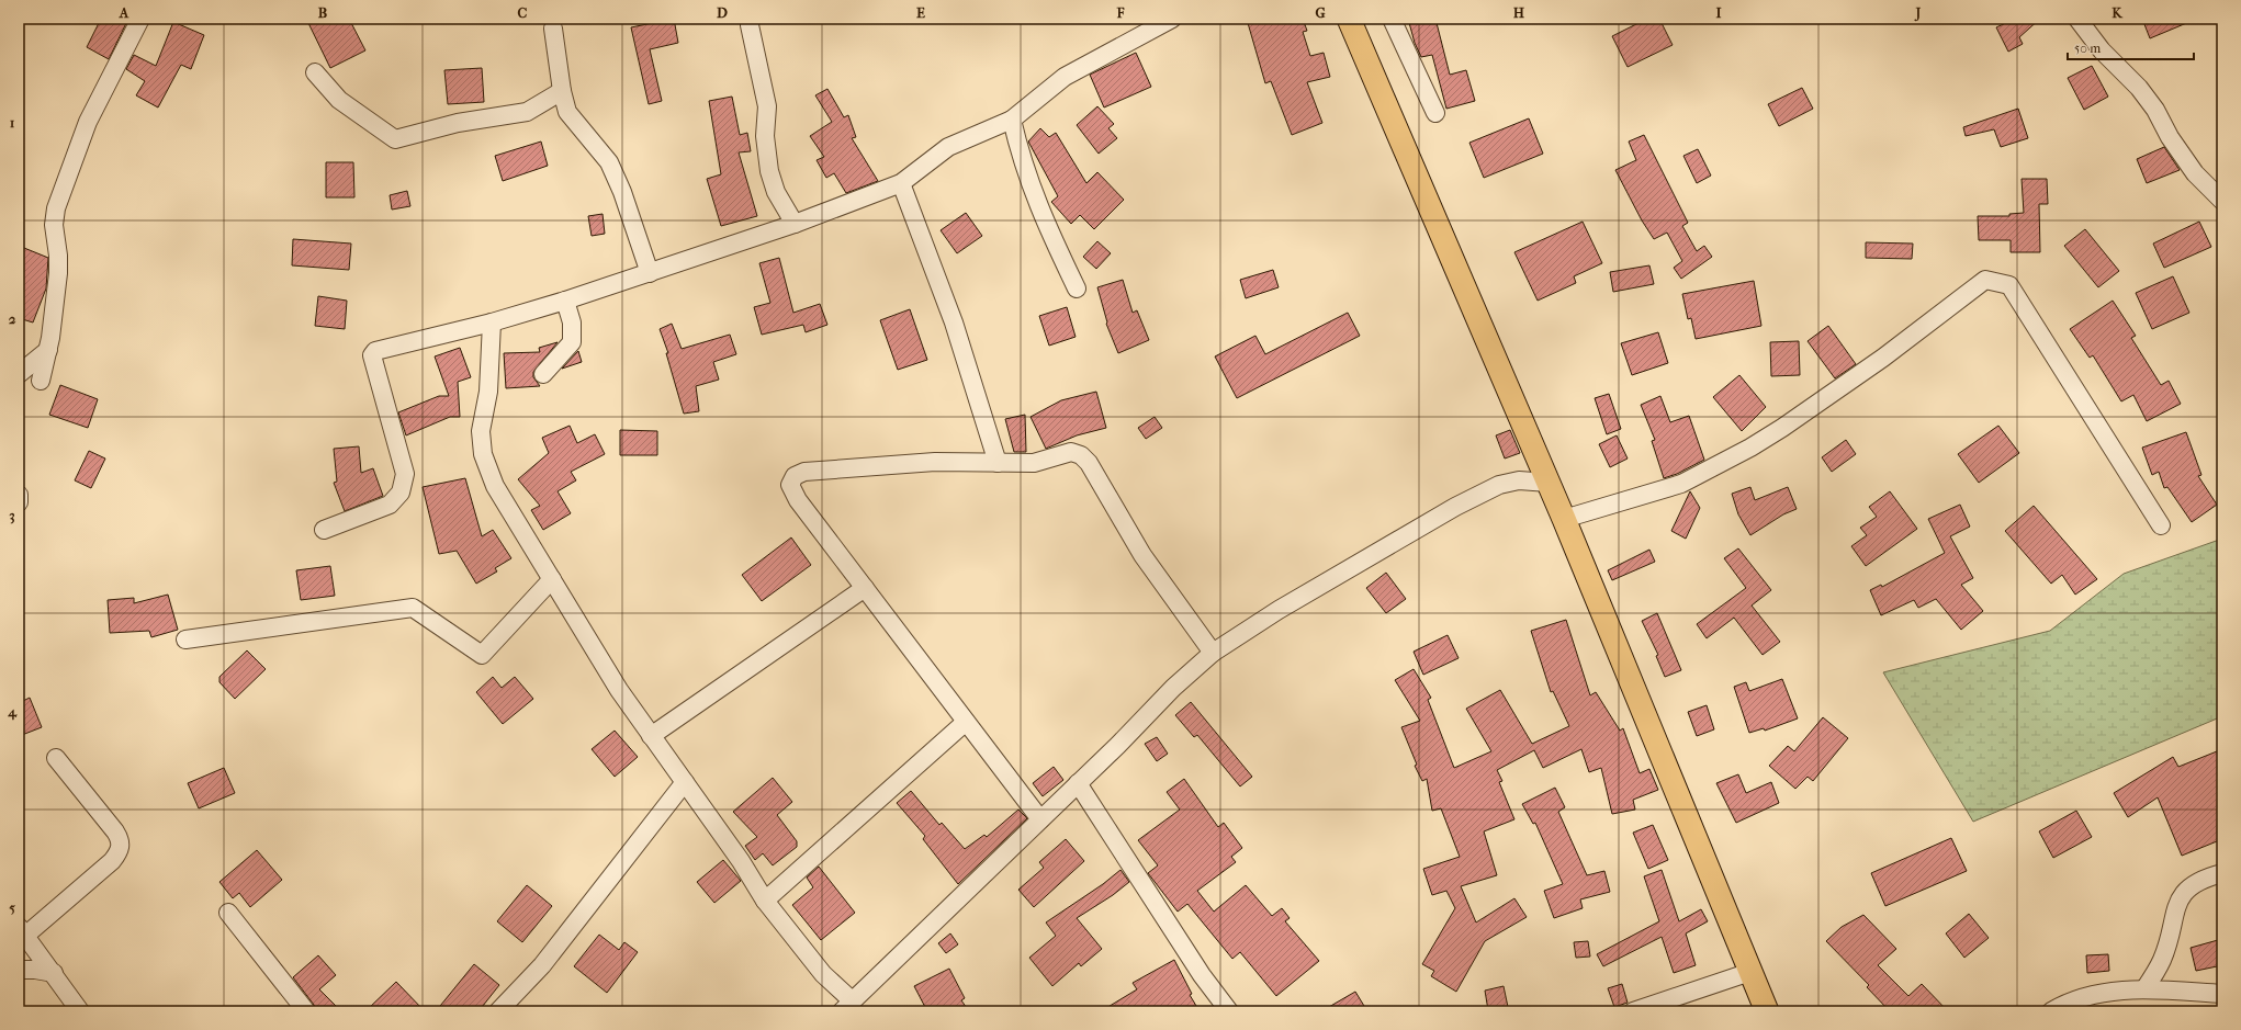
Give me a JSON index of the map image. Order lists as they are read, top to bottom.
{
  "scale_bar": "50 m",
  "grid": {
    "columns": [
      "A",
      "B",
      "C",
      "D",
      "E",
      "F",
      "G",
      "H",
      "I",
      "J",
      "K"
    ],
    "rows": [
      "1",
      "2",
      "3",
      "4",
      "5"
    ]
  }
}
